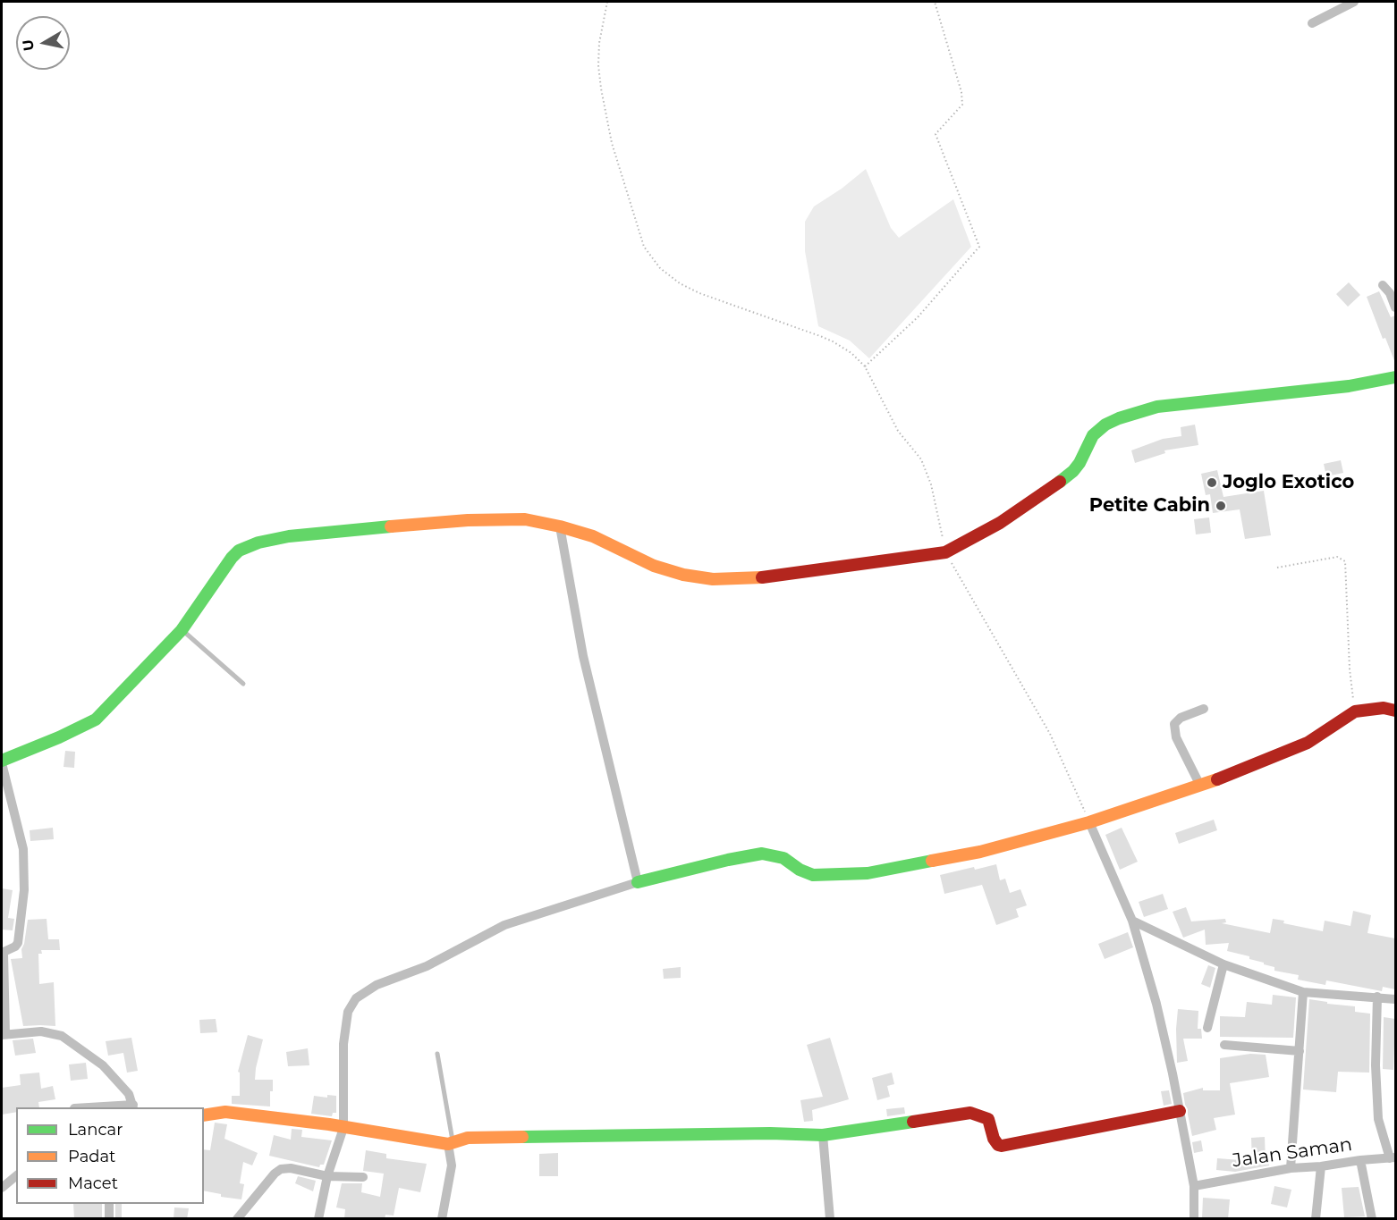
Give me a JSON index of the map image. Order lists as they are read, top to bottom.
{
  "streets": {
    "street": ["Jalan Saman"]
  },
  "places": ["Joglo Exotico", "Petite Cabin"],
  "legend": ["Lancar", "Padat", "Macet"],
  "north": "left"
}
